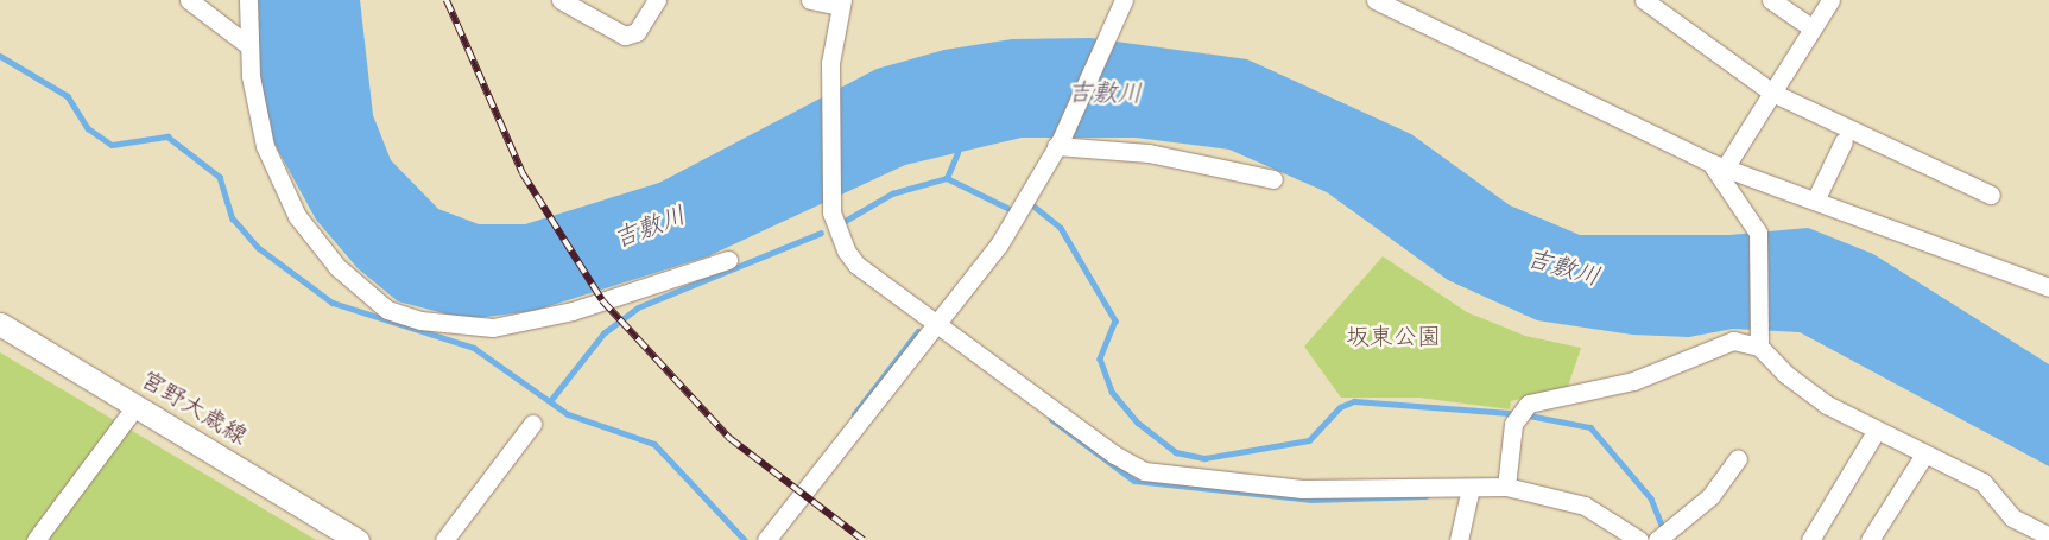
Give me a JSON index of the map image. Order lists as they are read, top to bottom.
{
  "streets": {
    "main road": ["宮野大歳線"]
  },
  "water": ["吉敷川"],
  "parks": ["坂東公園"]
}
